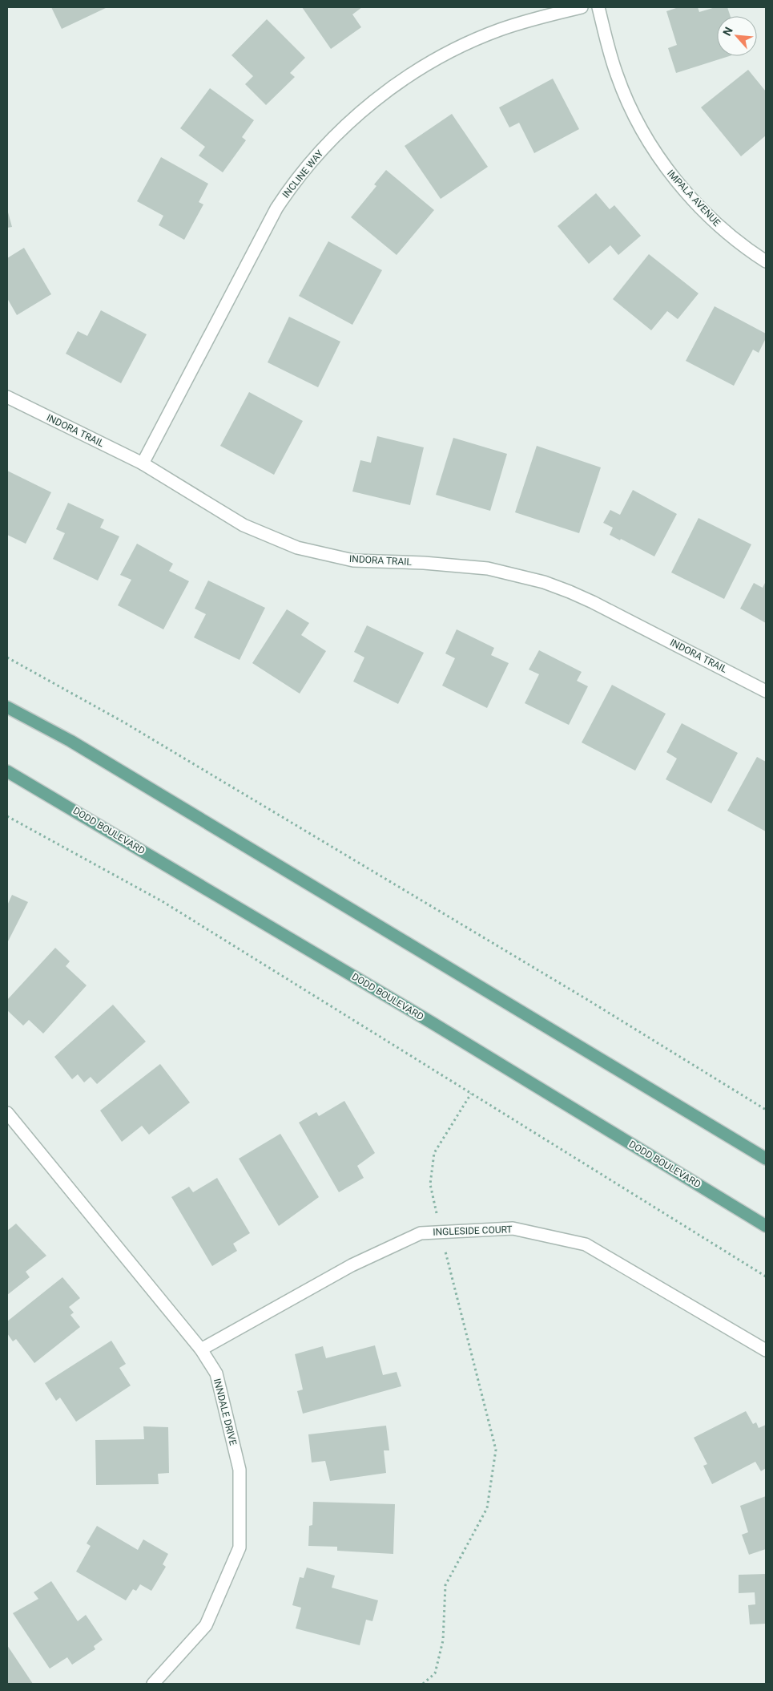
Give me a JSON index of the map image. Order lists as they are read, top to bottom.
{
  "streets": {
    "main road": ["DODD BOULEVARD"],
    "street": [
      "INCLINE WAY",
      "IMPALA AVENUE",
      "INDORA TRAIL",
      "INGLESIDE COURT",
      "INNDALE DRIVE"
    ]
  },
  "crossings": [
    ["INCLINE WAY", "INDORA TRAIL"],
    ["INGLESIDE COURT", "INNDALE DRIVE"]
  ],
  "north": "top left"
}
